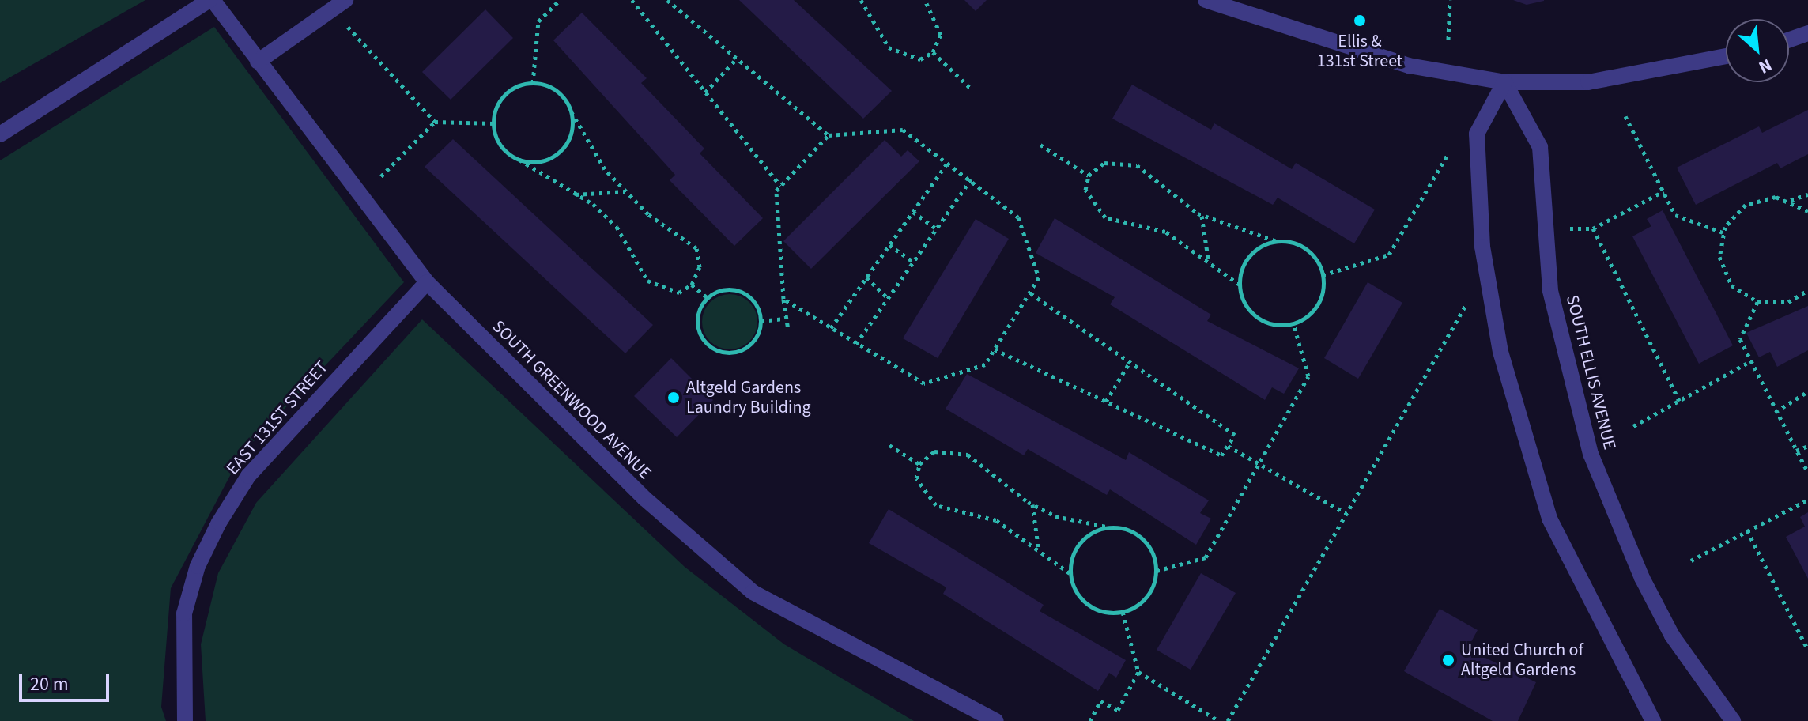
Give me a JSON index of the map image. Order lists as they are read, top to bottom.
{
  "streets": {
    "street": ["SOUTH ELLIS AVENUE", "SOUTH GREENWOOD AVENUE", "EAST 131ST STREET"]
  },
  "crossings": [
    ["SOUTH GREENWOOD AVENUE", "EAST 131ST STREET"]
  ],
  "places": ["Ellis & 131st Street", "Altgeld Gardens Laundry Building", "United Church of Altgeld Gardens"],
  "scale_bar": "20 m",
  "north": "bottom right"
}
